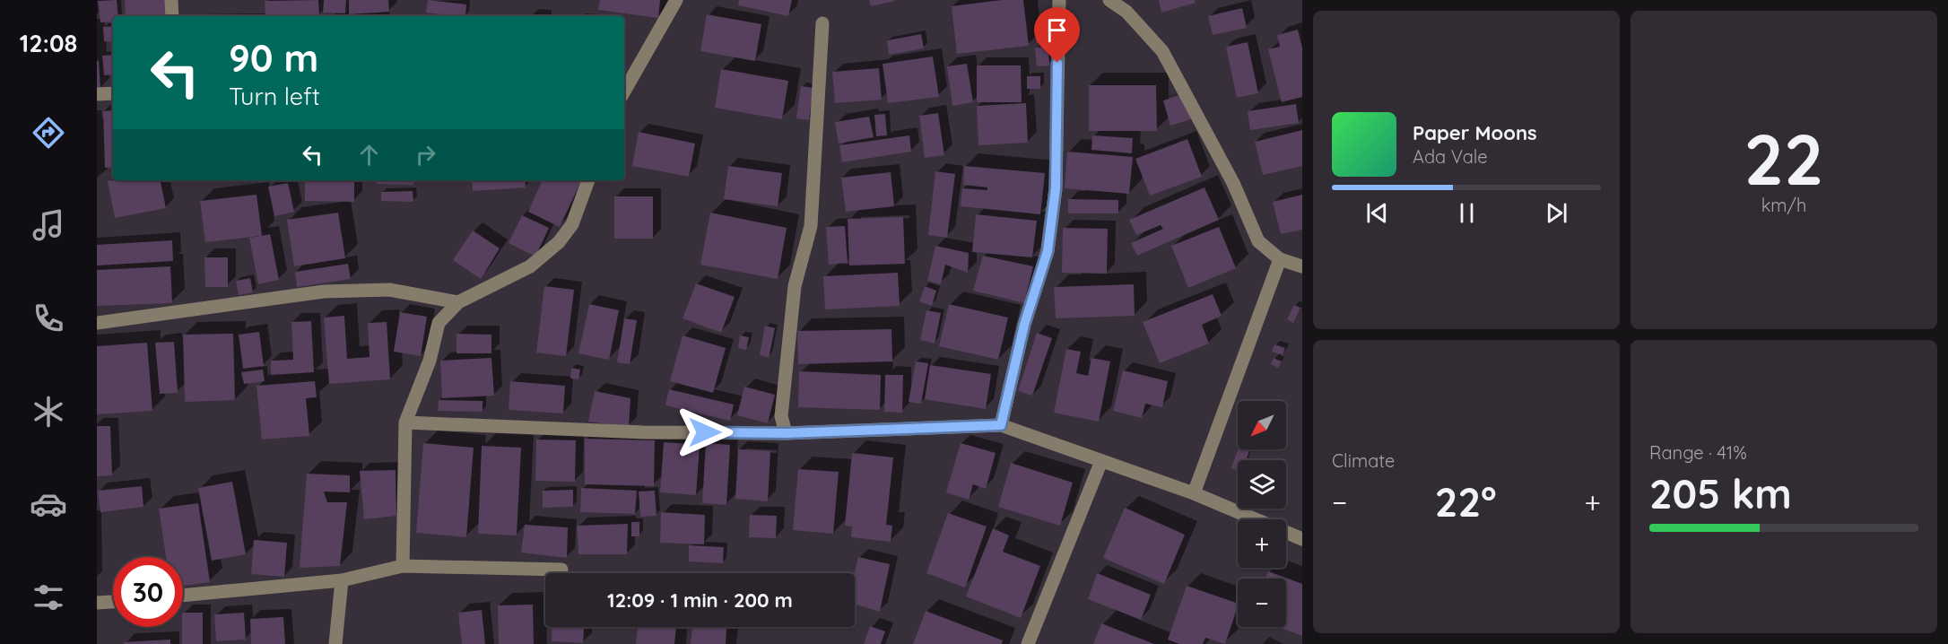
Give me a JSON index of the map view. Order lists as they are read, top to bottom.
{
  "north": "bottom left",
  "page": {
    "tabs": "12:08",
    "tile": [
      ["22", "km/h"],
      "Climate",
      ["Range · 41%", "205 km"]
    ],
    "turn": ["90 m", "Turn left"],
    "song": ["Paper Moons", "Ada Vale"],
    "map_buttons": ["+", "−"],
    "heat": ["−", "22°", "+"],
    "limit": "30",
    "trip": "12:09 · 1 min · 200 m"
  }
}
